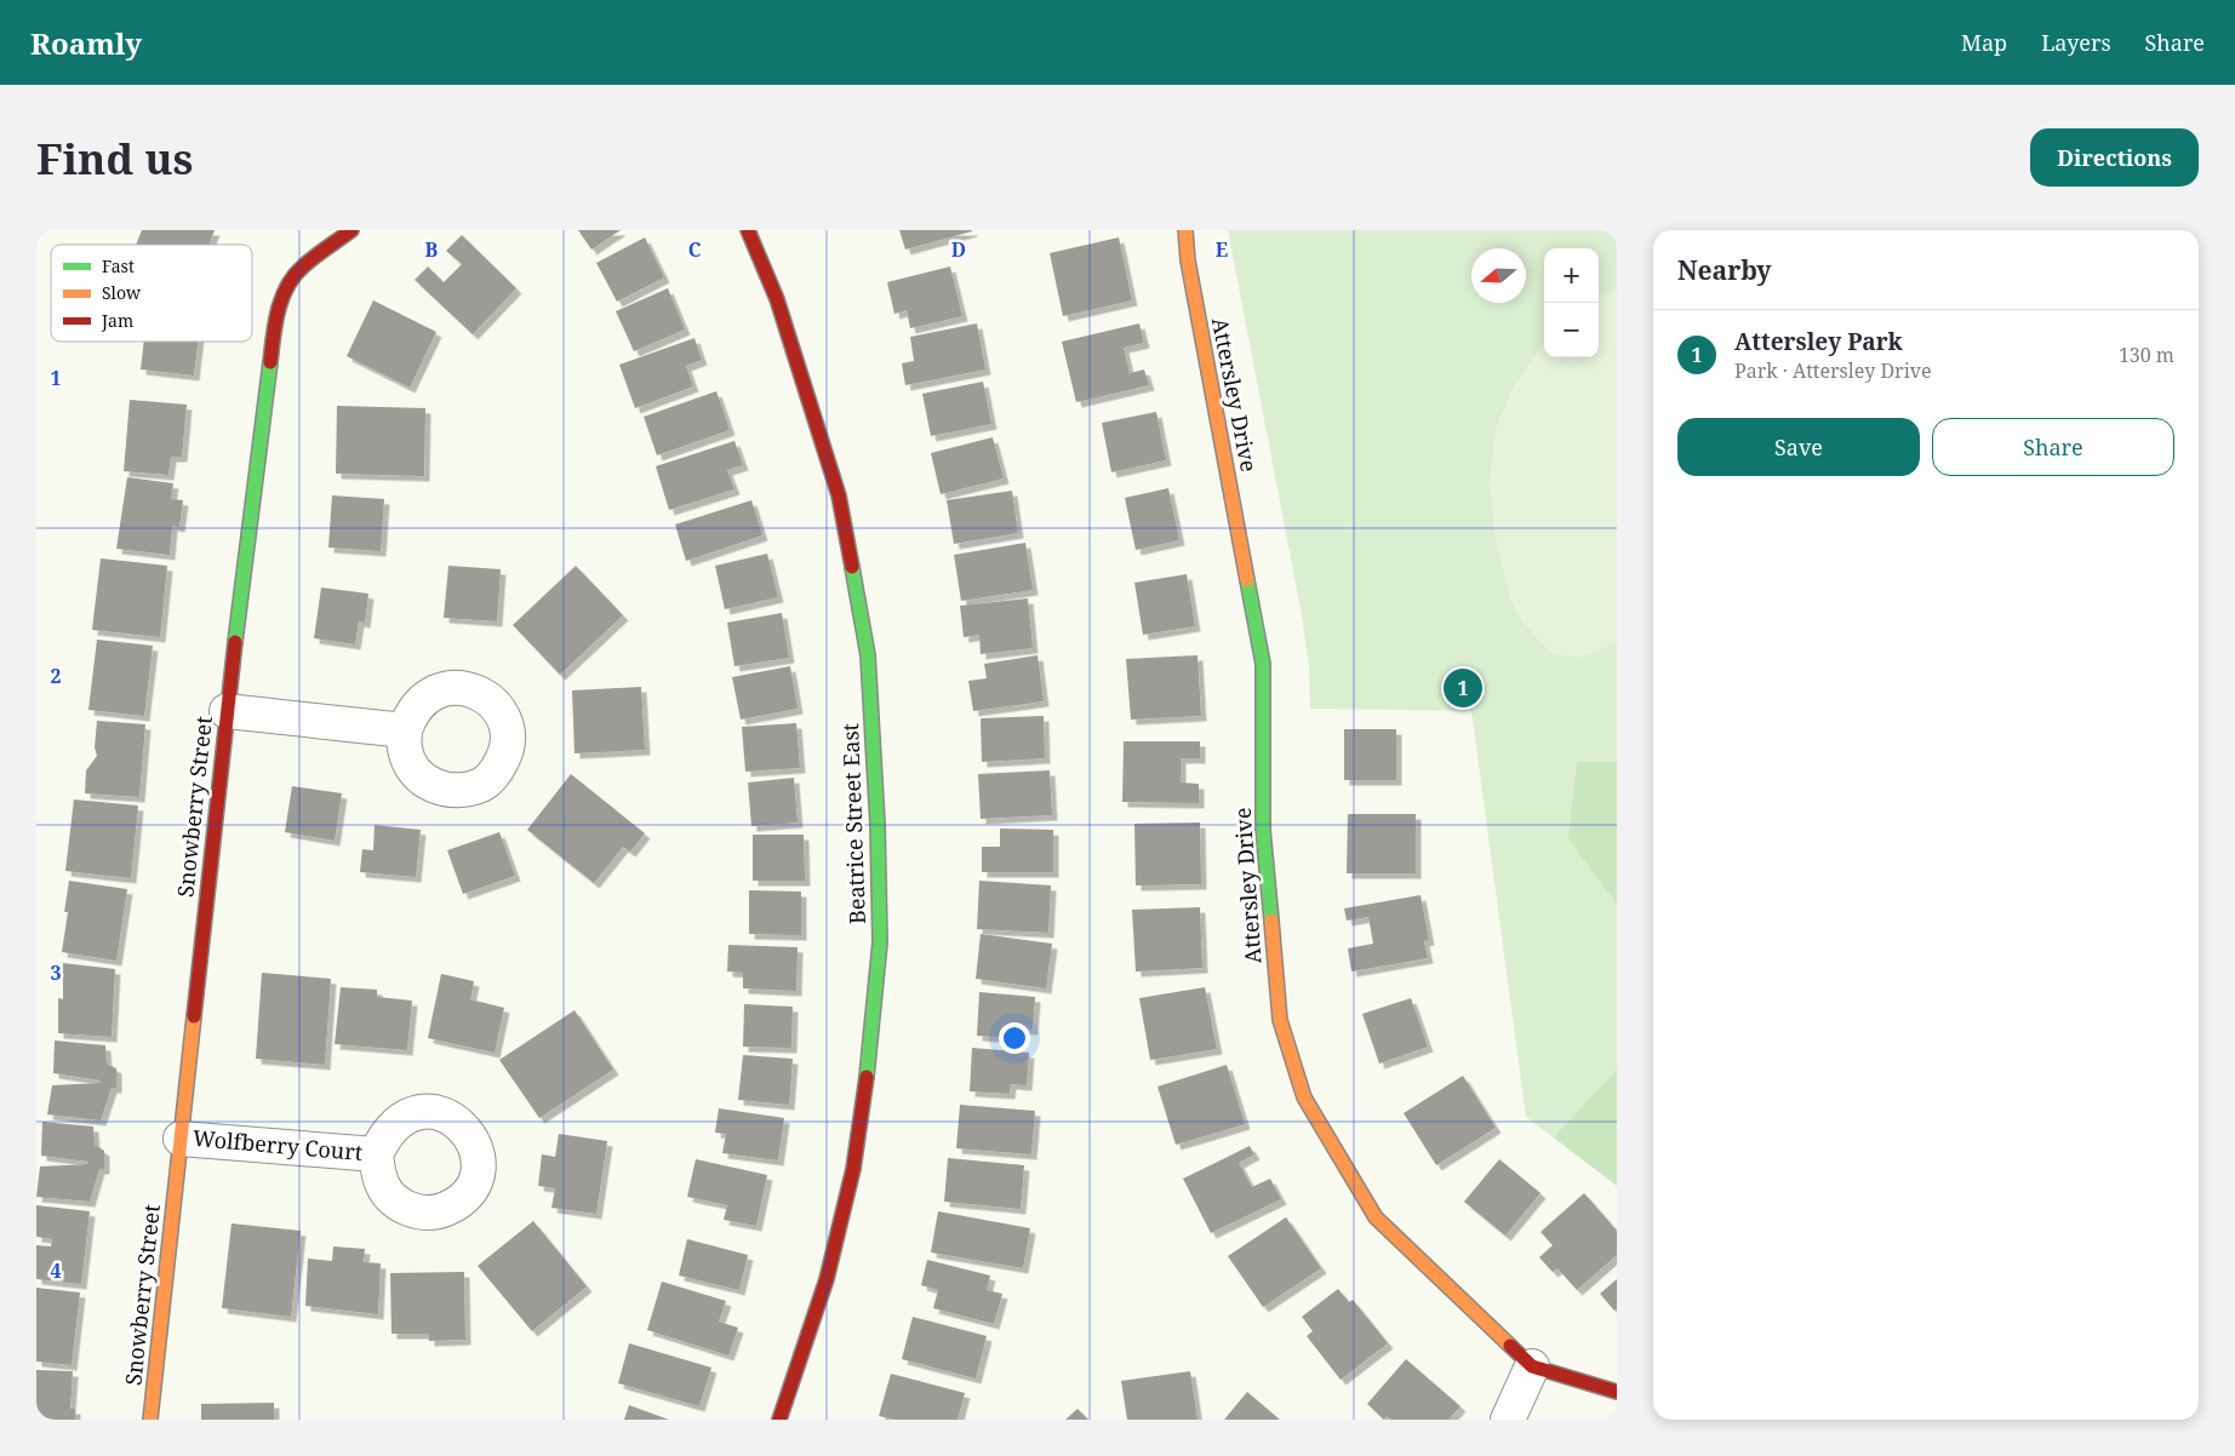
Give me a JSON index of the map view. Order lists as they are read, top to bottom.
{
  "streets": {
    "street": [
      "Attersley Drive",
      "Snowberry Street",
      "Beatrice Street East",
      "Wolfberry Court"
    ]
  },
  "crossings": [
    ["Snowberry Street", "Wolfberry Court"]
  ],
  "legend": ["Fast", "Slow", "Jam"],
  "north": "left",
  "page": {
    "header": "Roamly",
    "nav": ["Map", "Layers", "Share"],
    "buttons": [
      "Directions",
      ["Save", "Share"]
    ],
    "title": "Find us",
    "heading": "Nearby",
    "map_buttons": ["+", "−"],
    "list": [
      {
        "mark": "1",
        "name": "Attersley Park",
        "note": "Park · Attersley Drive",
        "value": "130 m"
      }
    ],
    "pins": "1"
  },
  "grid": {
    "columns": [
      "B",
      "C",
      "D",
      "E"
    ],
    "rows": [
      "1",
      "2",
      "3",
      "4"
    ]
  }
}
